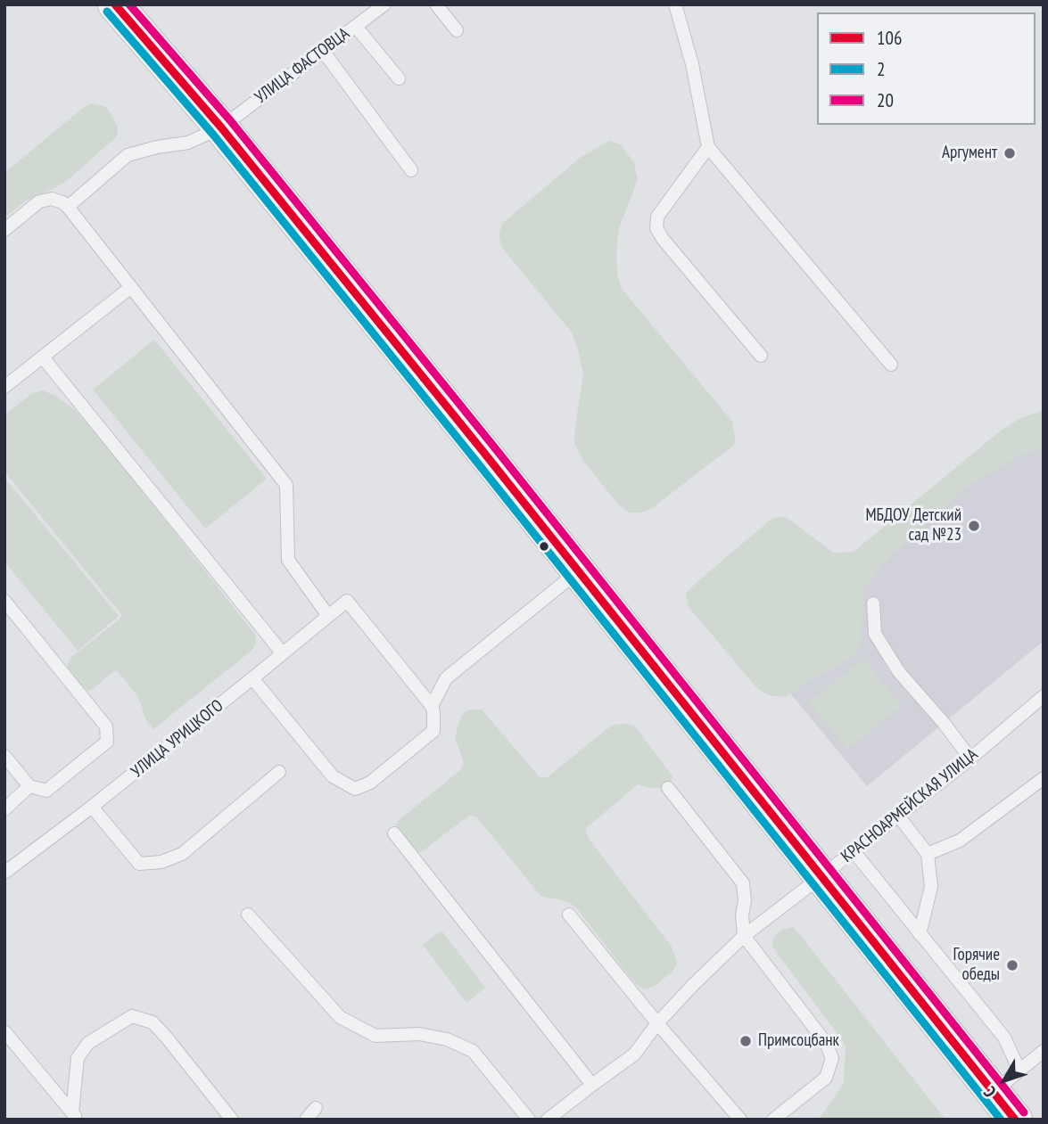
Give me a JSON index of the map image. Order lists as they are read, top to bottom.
{
  "streets": {
    "lane": ["УЛИЦА ФАСТОВЦА", "УЛИЦА УРИЦКОГО", "КРАСНОАРМЕЙСКАЯ УЛИЦА"]
  },
  "places": [
    "Аргумент",
    "МБДОУ Детский сад №23",
    "Горячие обеды",
    "Примсоцбанк"
  ],
  "lines": ["transit line 106", "transit line 20", "transit line 2"],
  "legend": ["106", "2", "20"],
  "north": "bottom left"
}
